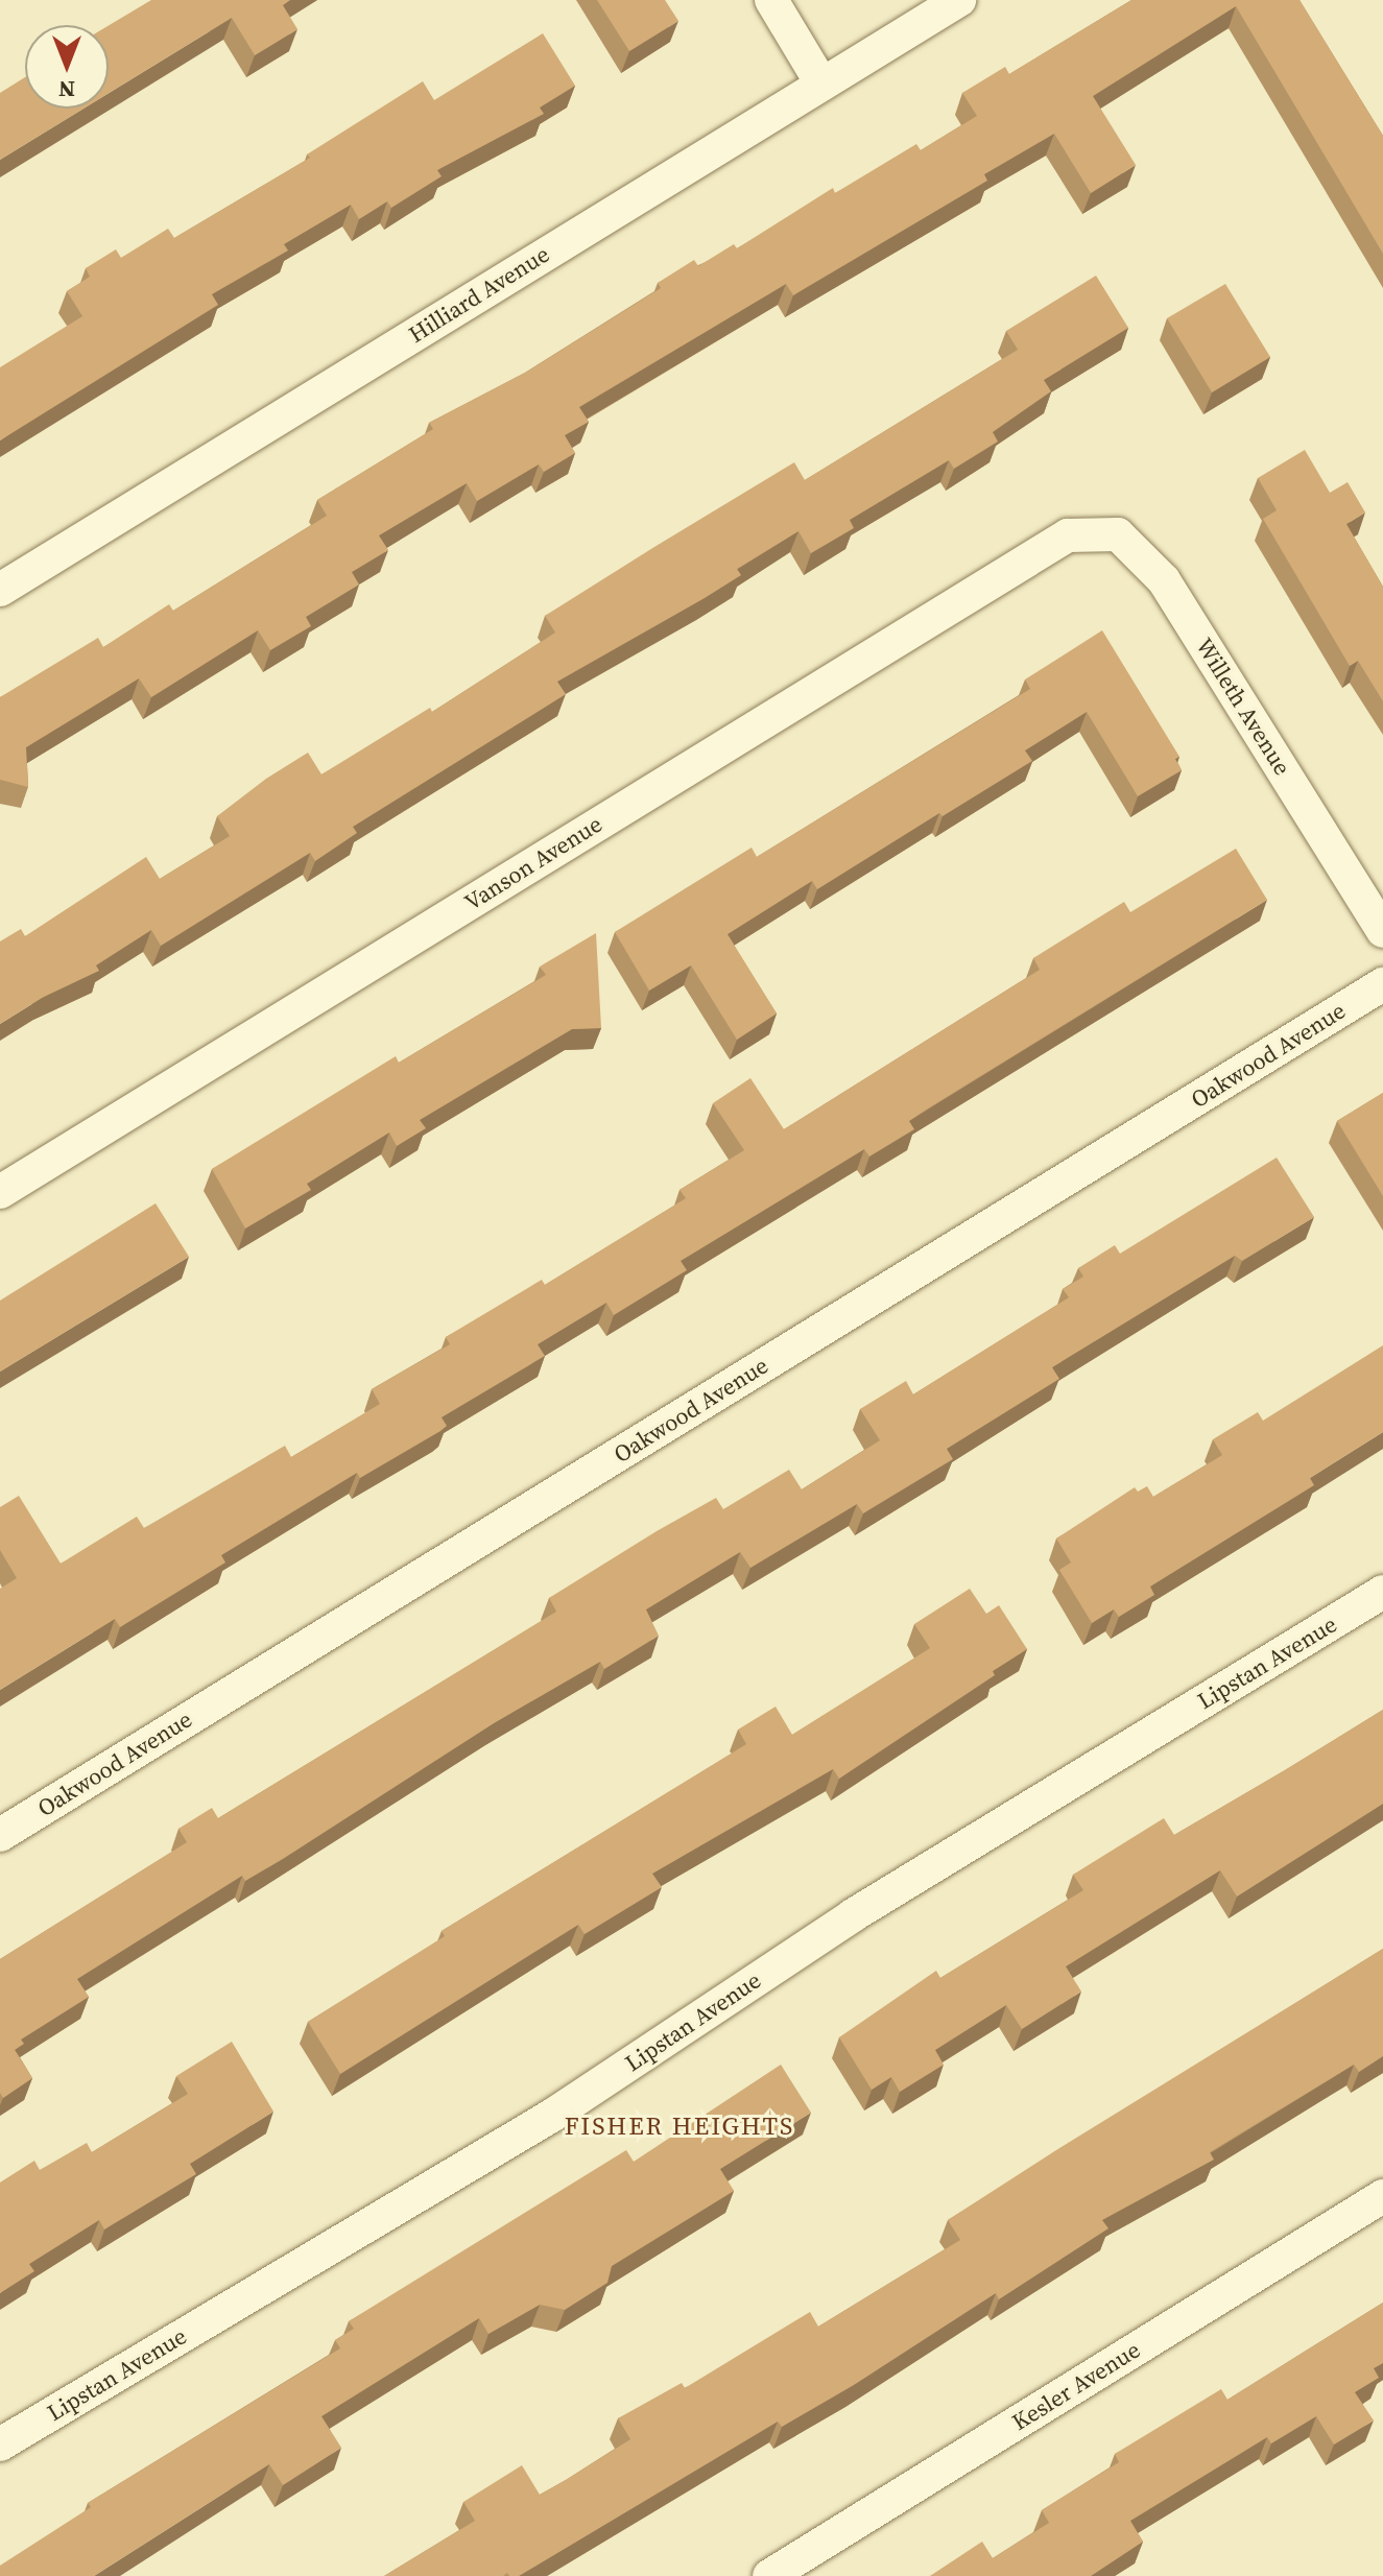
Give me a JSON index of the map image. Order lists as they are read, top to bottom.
{
  "streets": {
    "street": [
      "Hilliard Avenue",
      "Willeth Avenue",
      "Vanson Avenue",
      "Oakwood Avenue",
      "Lipstan Avenue",
      "Kesler Avenue"
    ]
  },
  "crossings": [
    ["Willeth Avenue", "Vanson Avenue"]
  ],
  "districts": ["FISHER HEIGHTS"],
  "north": "bottom"
}
